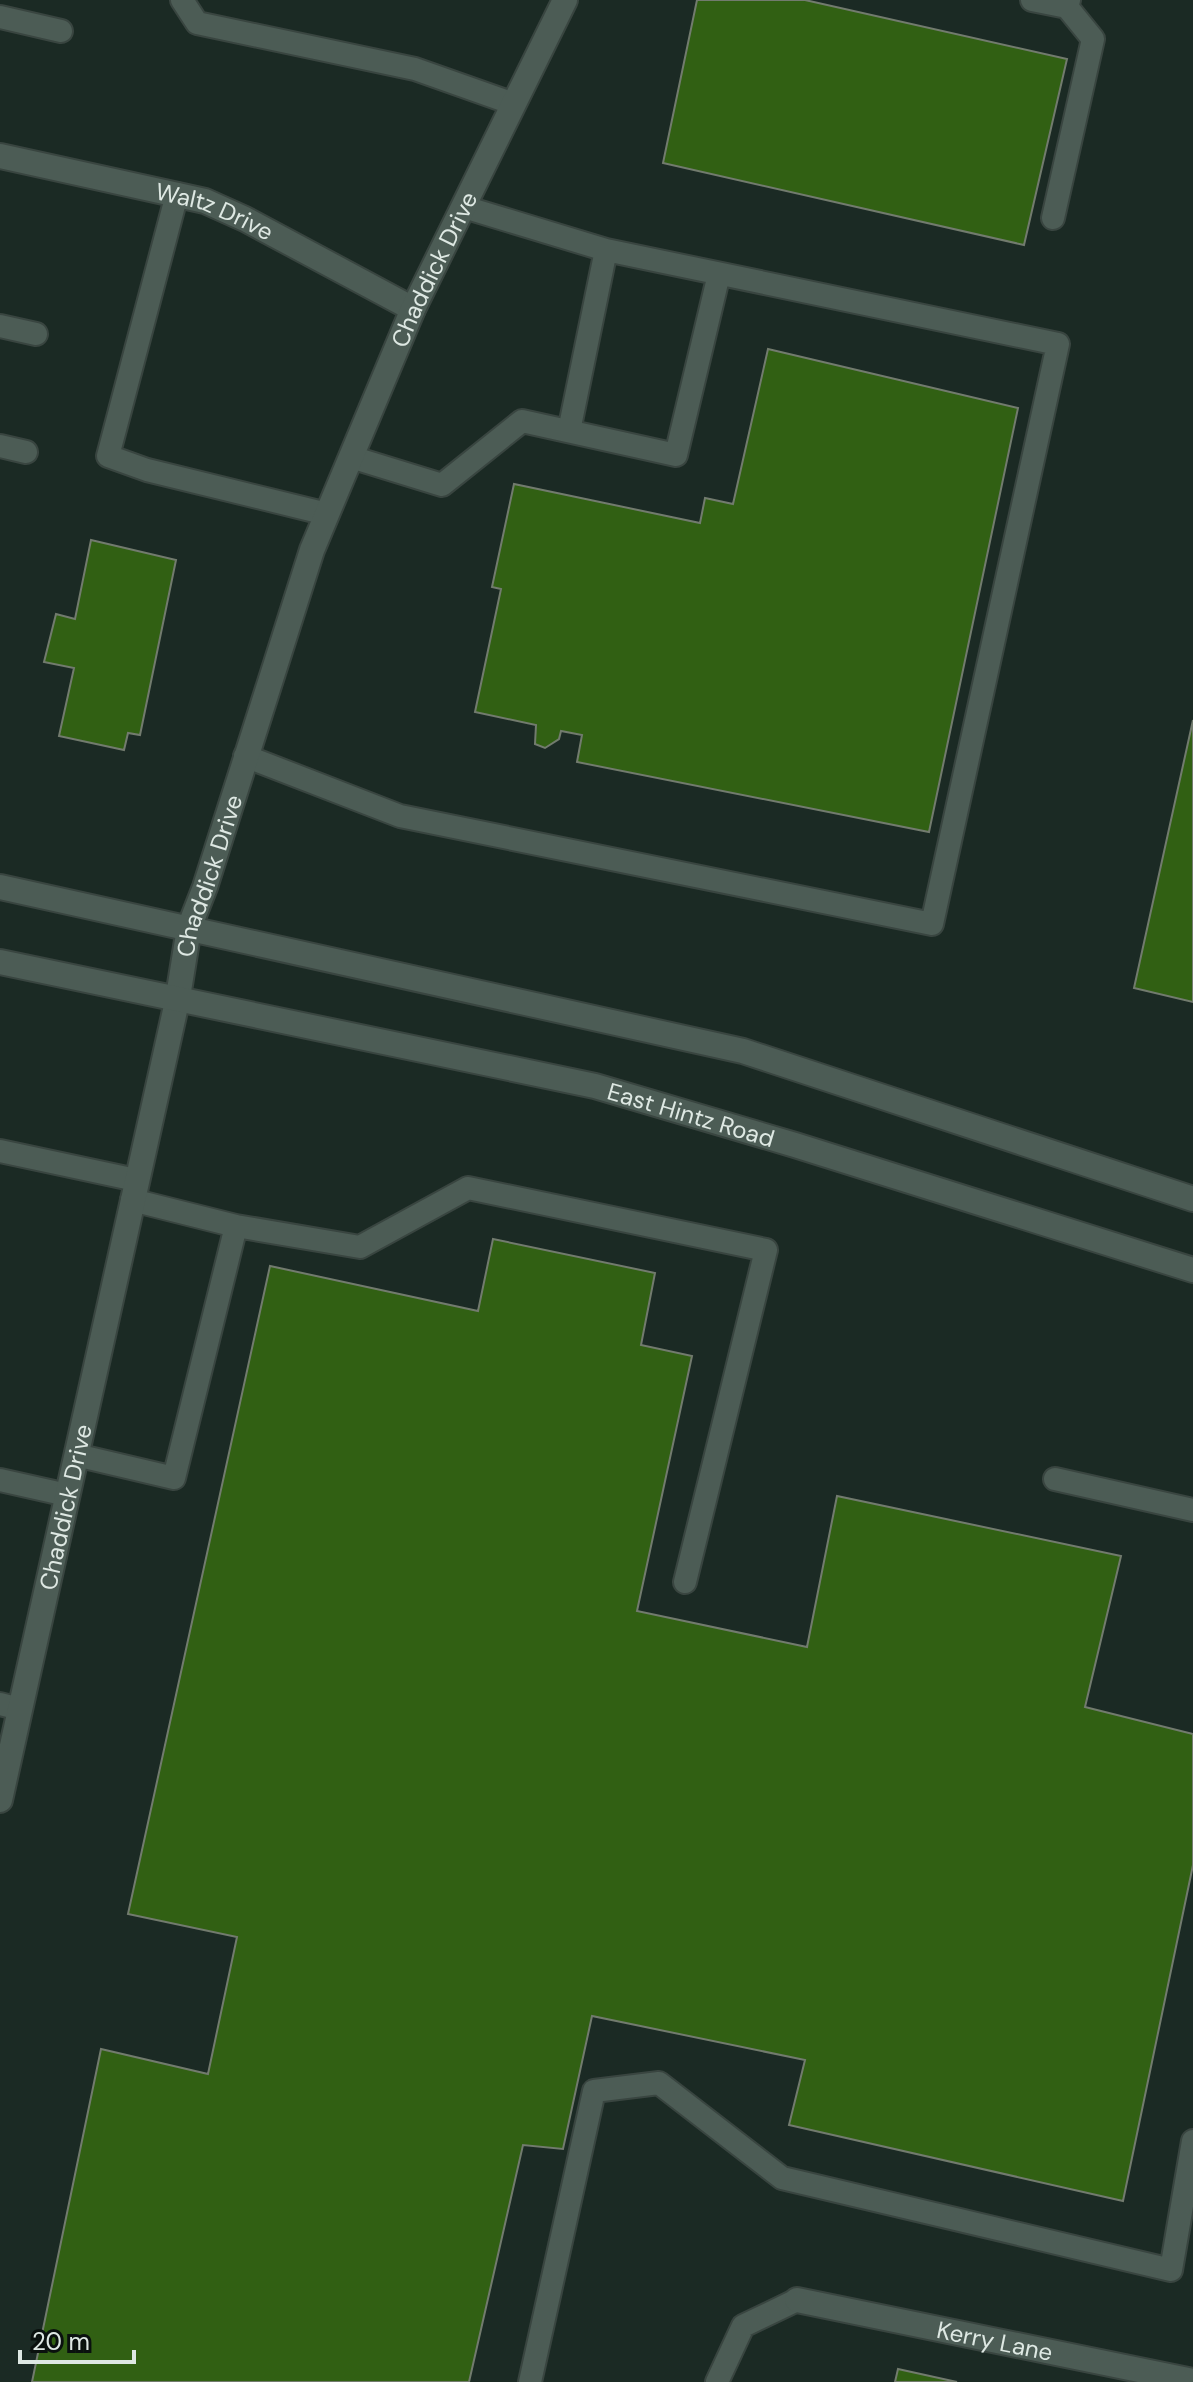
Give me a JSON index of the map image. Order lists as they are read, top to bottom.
{
  "streets": {
    "street": [
      "Waltz Drive",
      "Chaddick Drive",
      "East Hintz Road",
      "Kerry Lane"
    ]
  },
  "crossings": [
    ["Waltz Drive", "Chaddick Drive"],
    ["Chaddick Drive", "East Hintz Road"]
  ],
  "scale_bar": "20 m"
}
